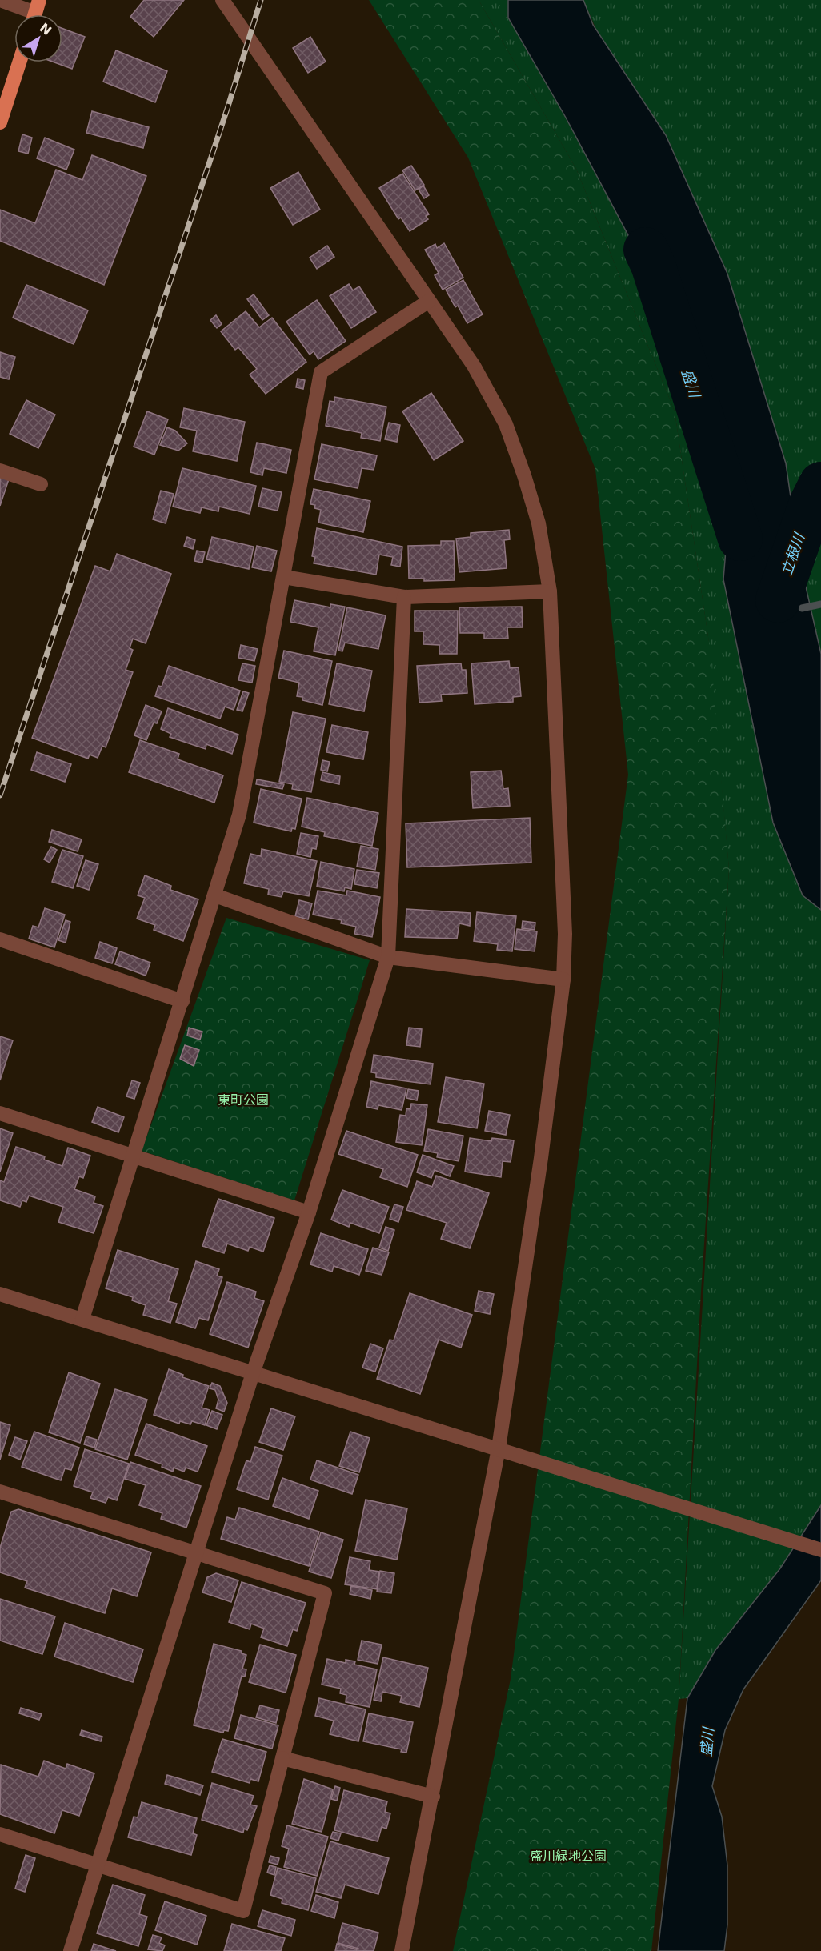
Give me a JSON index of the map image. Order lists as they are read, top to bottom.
{
  "water": ["盛川", "立根川"],
  "parks": ["東町公園", "盛川緑地公園"],
  "north": "top right"
}
